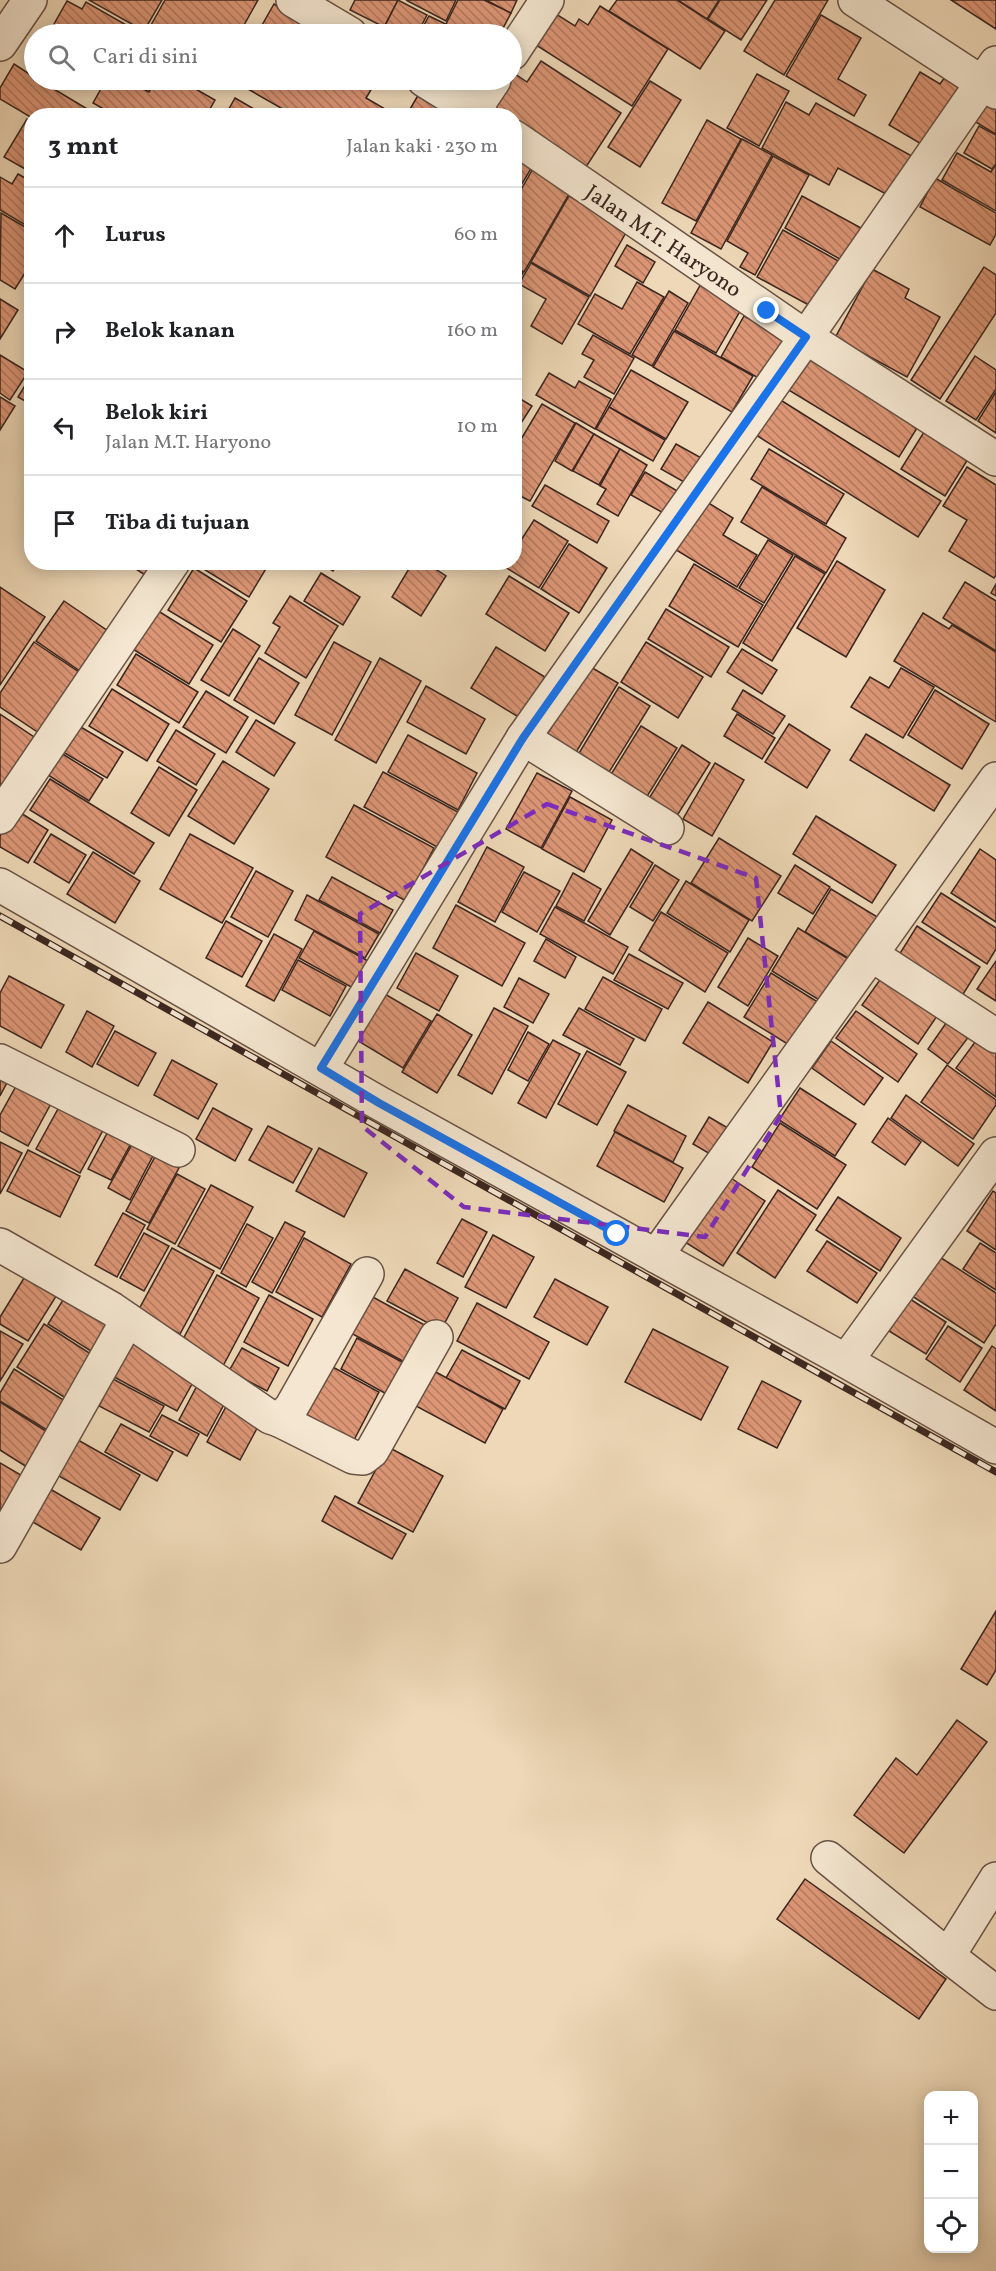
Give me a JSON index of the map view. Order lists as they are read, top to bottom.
{
  "streets": {
    "street": ["Jalan M.T. Haryono"]
  },
  "page": {
    "search": "Cari di sini",
    "heading": ["3 mnt", "Jalan kaki · 230 m"],
    "list": [
      ["Lurus", "60 m"],
      ["Belok kanan", "160 m"],
      ["Belok kiri", "Jalan M.T. Haryono", "10 m"],
      "Tiba di tujuan"
    ],
    "map_buttons": ["+", "−"]
  }
}
